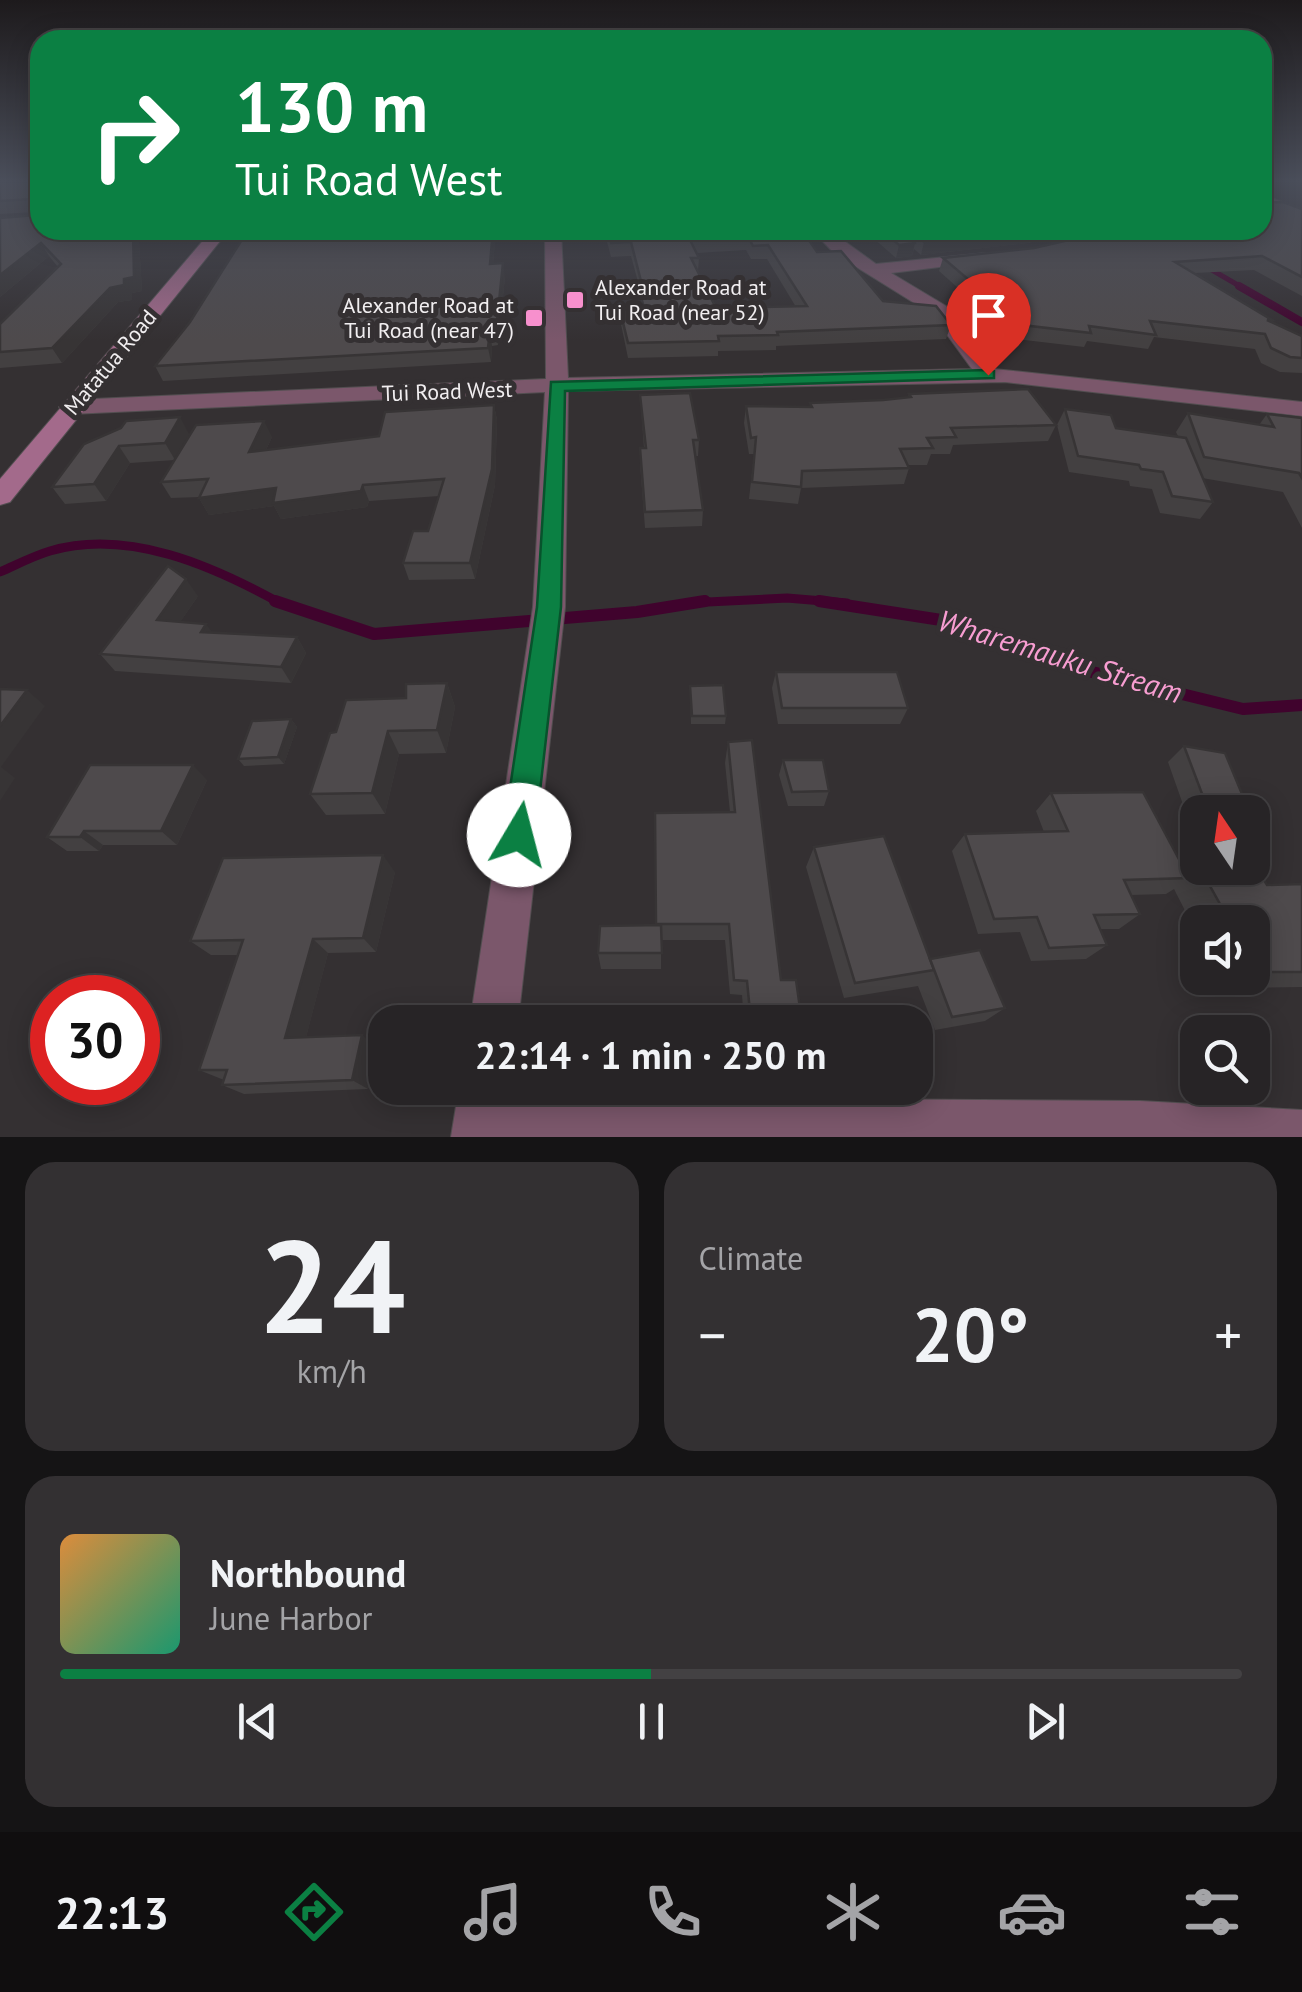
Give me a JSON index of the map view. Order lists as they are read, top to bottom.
{
  "streets": {
    "main road": ["Matatua Road"],
    "street": ["Tui Road West"]
  },
  "crossings": [
    ["Matatua Road", "Tui Road West"]
  ],
  "water": ["Wharemauku Stream"],
  "places": {
    "transit": ["Alexander Road at Tui Road (near 52)", "Alexander Road at Tui Road (near 47)"]
  },
  "north": "top",
  "page": {
    "turn": ["130 m", "Tui Road West"],
    "limit": "30",
    "trip": "22:14 · 1 min · 250 m",
    "tile": [
      ["24", "km/h"],
      "Climate"
    ],
    "heat": ["−", "20°", "+"],
    "song": ["Northbound", "June Harbor"],
    "tabs": "22:13"
  }
}
